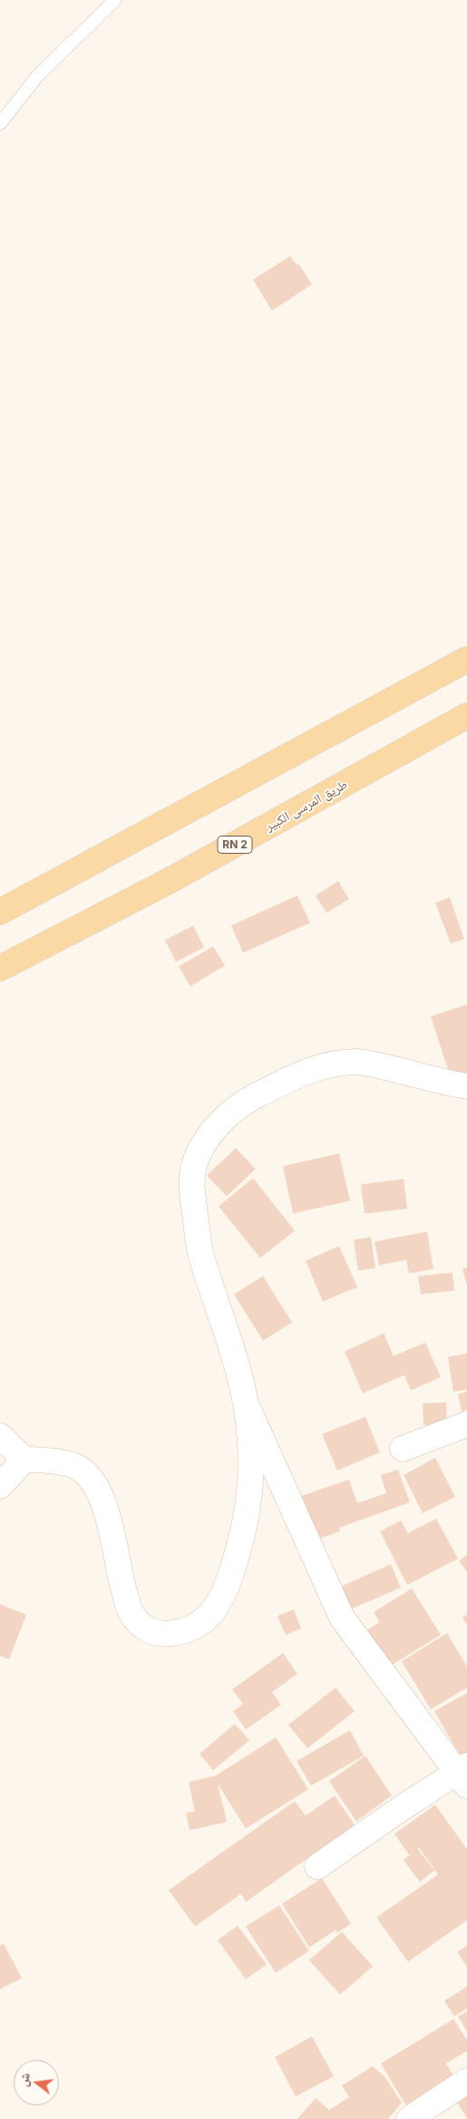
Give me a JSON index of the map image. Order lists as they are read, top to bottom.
{
  "streets": {
    "main road": ["طريق المرسى الكبير", "RN 2"]
  },
  "north": "left"
}
